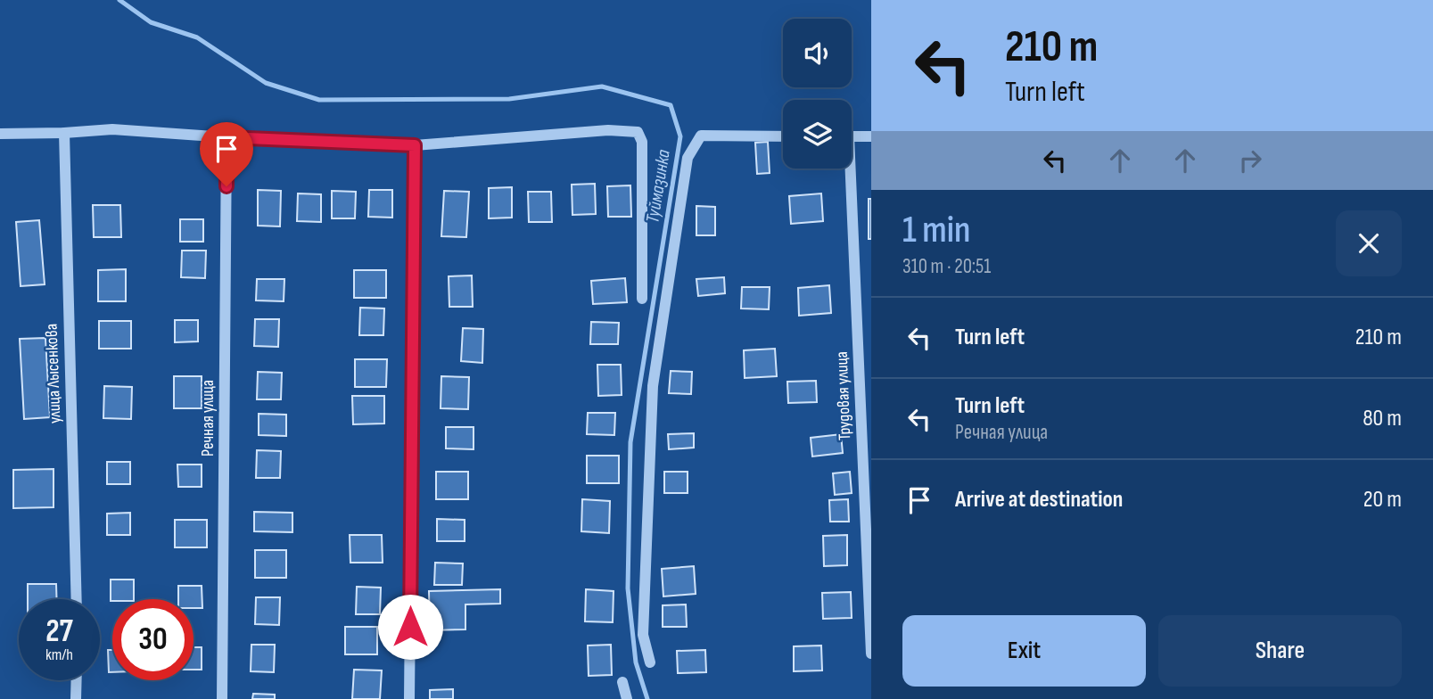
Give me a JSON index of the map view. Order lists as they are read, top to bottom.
{
  "streets": {
    "street": ["улица Лысенкова", "Трудовая улица", "Речная улица"]
  },
  "water": ["Туймазинка"],
  "page": {
    "turn": ["210 m", "Turn left"],
    "heading": ["1 min", "310 m · 20:51"],
    "list": [
      {
        "name": "Turn left",
        "value": "210 m"
      },
      {
        "name": "Turn left",
        "note": "Речная улица",
        "value": "80 m"
      },
      {
        "name": "Arrive at destination",
        "value": "20 m"
      }
    ],
    "speed": "27 km/h",
    "limit": "30",
    "buttons": ["Exit", "Share"]
  }
}
